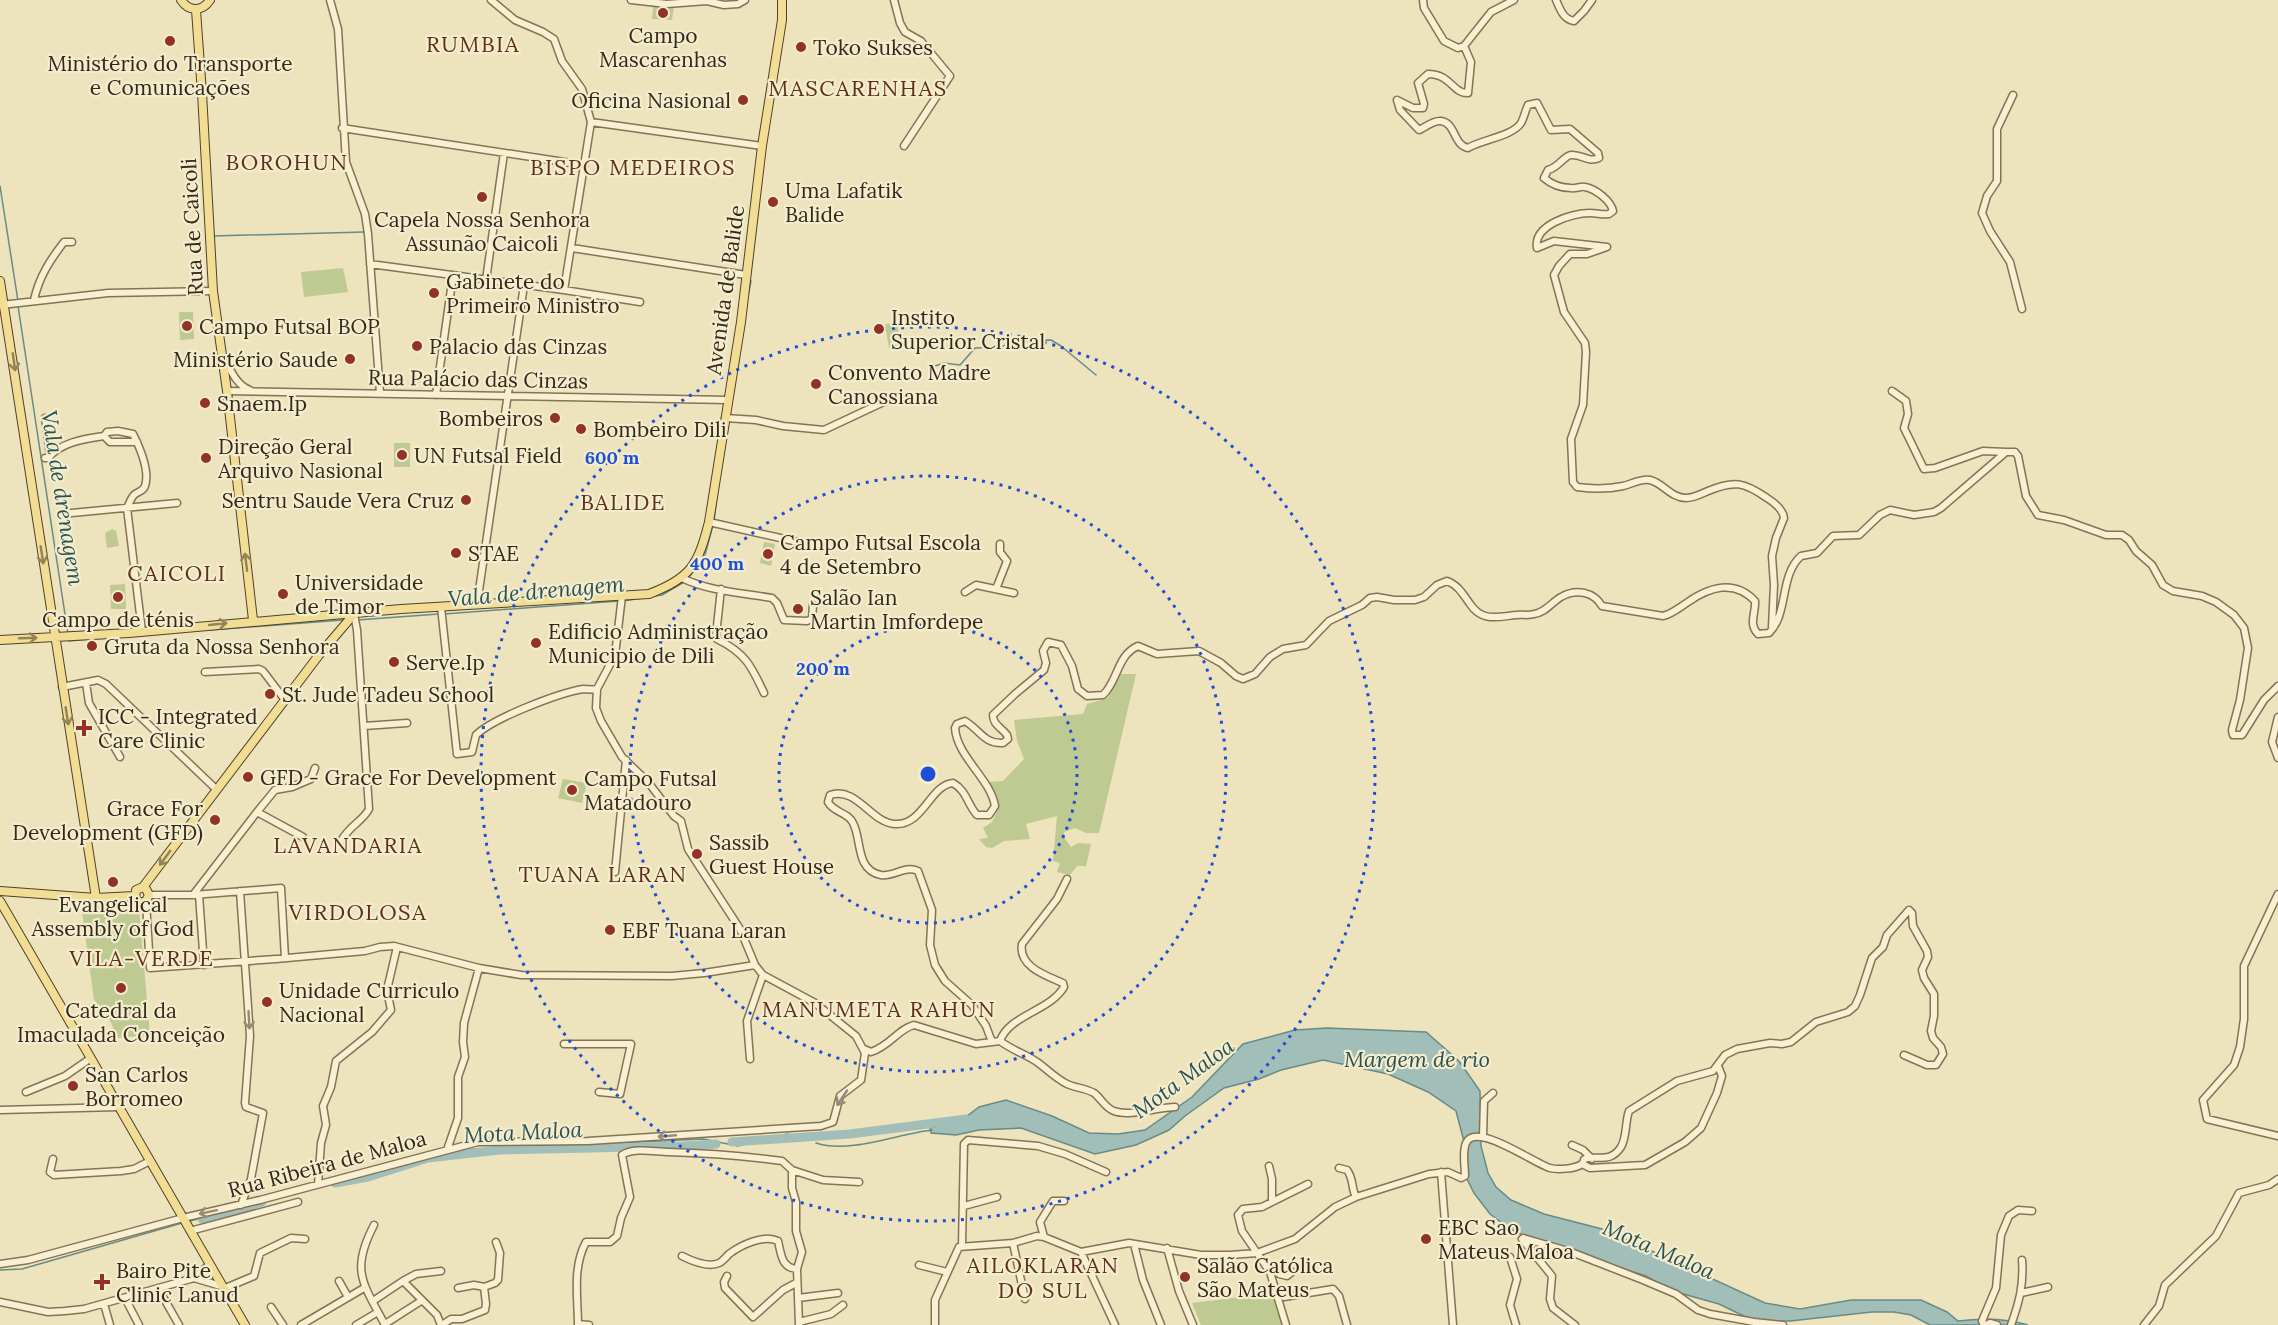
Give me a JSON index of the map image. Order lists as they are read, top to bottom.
{
  "streets": {
    "main road": ["Rua de Caicoli", "Avenida de Balide"],
    "street": ["Rua Palácio das Cinzas", "Rua Ribeira de Maloa"]
  },
  "crossings": [
    ["Rua de Caicoli", "Rua Palácio das Cinzas"],
    ["Avenida de Balide", "Rua Palácio das Cinzas"]
  ],
  "one_way": ["Rua de Caicoli", "Rua Ribeira de Maloa"],
  "districts": [
    "RUMBIA",
    "MASCARENHAS",
    "BOROHUN",
    "BISPO MEDEIROS",
    "BALIDE",
    "CAICOLI",
    "LAVANDARIA",
    "TUANA LARAN",
    "VIRDOLOSA",
    "VILA-VERDE",
    "MANUMETA RAHUN",
    "AILOKLARAN DO SUL"
  ],
  "water": ["Vala de drenagem", "Margem de rio", "Mota Maloa"],
  "places": {
    "other": [
      "Campo Mascarenhas",
      "Ministério do Transporte e Comunicações",
      "Toko Sukses",
      "Oficina Nasional",
      "Capela Nossa Senhora Assunão Caicoli",
      "Uma Lafatik Balide",
      "Gabinete do Primeiro Ministro",
      "Campo Futsal BOP",
      "Instito Superior Cristal",
      "Palacio das Cinzas",
      "Ministério Saude",
      "Convento Madre Canossiana",
      "Snaem.Ip",
      "Bombeiros",
      "Bombeiro Dili",
      "UN Futsal Field",
      "Direção Geral Arquivo Nasional",
      "Sentru Saude Vera Cruz",
      "STAE",
      "Campo Futsal Escola 4 de Setembro",
      "Universidade de Timor",
      "Campo de ténis",
      "Salão Ian Martin Imfordepe",
      "Edificio Administração Municipio de Dili",
      "Gruta da Nossa Senhora",
      "Serve.Ip",
      "St. Jude Tadeu School",
      "GFD - Grace For Development",
      "Campo Futsal Matadouro",
      "Grace For Development (GFD)",
      "Sassib Guest House",
      "Evangelical Assembly of God",
      "EBF Tuana Laran",
      "Catedral da Imaculada Conceição",
      "Unidade Curriculo Nacional",
      "San Carlos Borromeo",
      "EBC Sao Mateus Maloa",
      "Salão Católica São Mateus"
    ],
    "health": ["ICC - Integrated Care Clinic", "Bairo Pite Clinic Lanud"]
  },
  "rings": ["600 m", "400 m", "200 m"]
}
